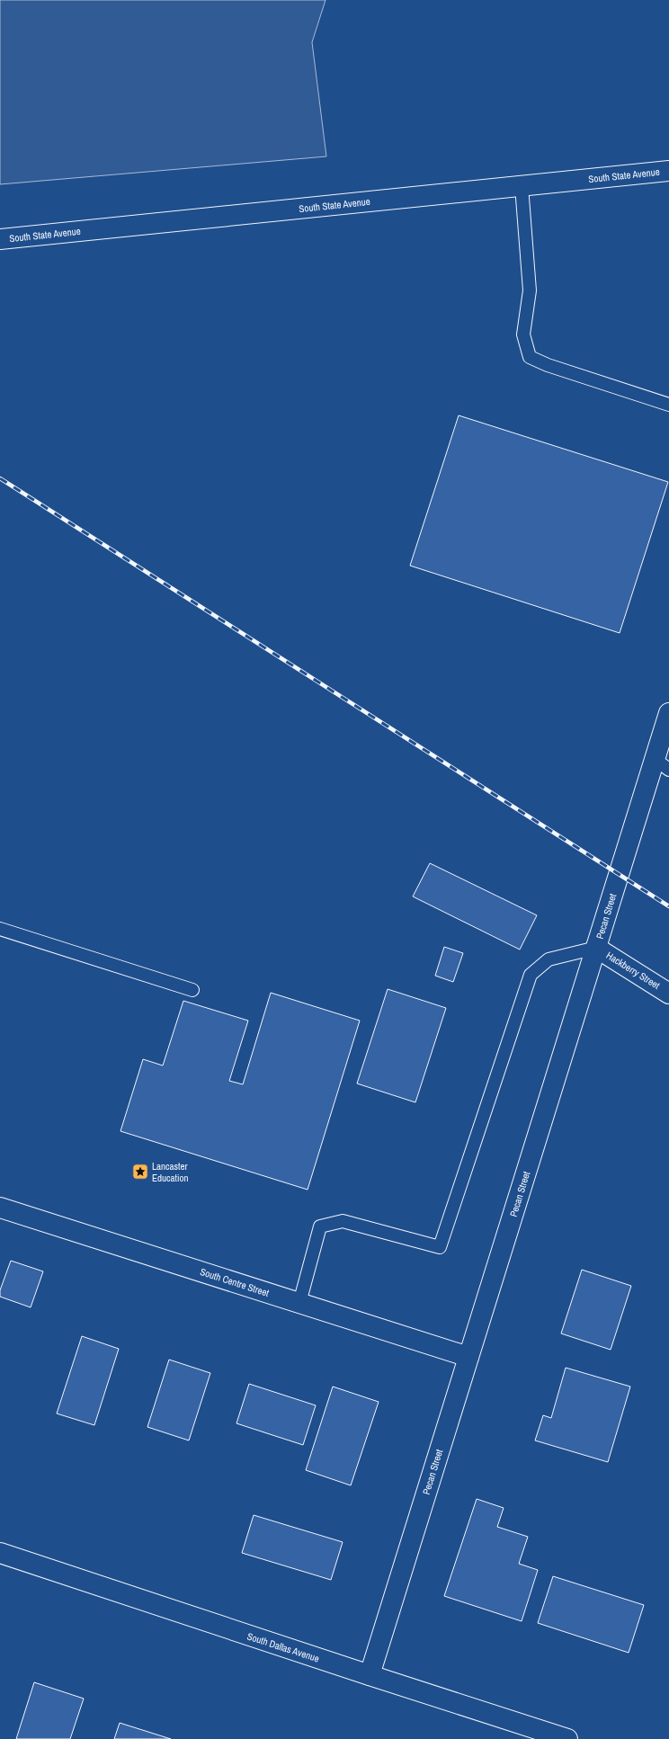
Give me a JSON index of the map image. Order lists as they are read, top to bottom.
{
  "streets": {
    "street": [
      "South State Avenue",
      "Pecan Street",
      "Hackberry Street",
      "South Centre Street",
      "South Dallas Avenue"
    ]
  },
  "crossings": [
    ["Pecan Street", "Hackberry Street"],
    ["Pecan Street", "South Centre Street"],
    ["Pecan Street", "South Dallas Avenue"]
  ],
  "places": {
    "place": ["Lancaster Education"]
  }
}
